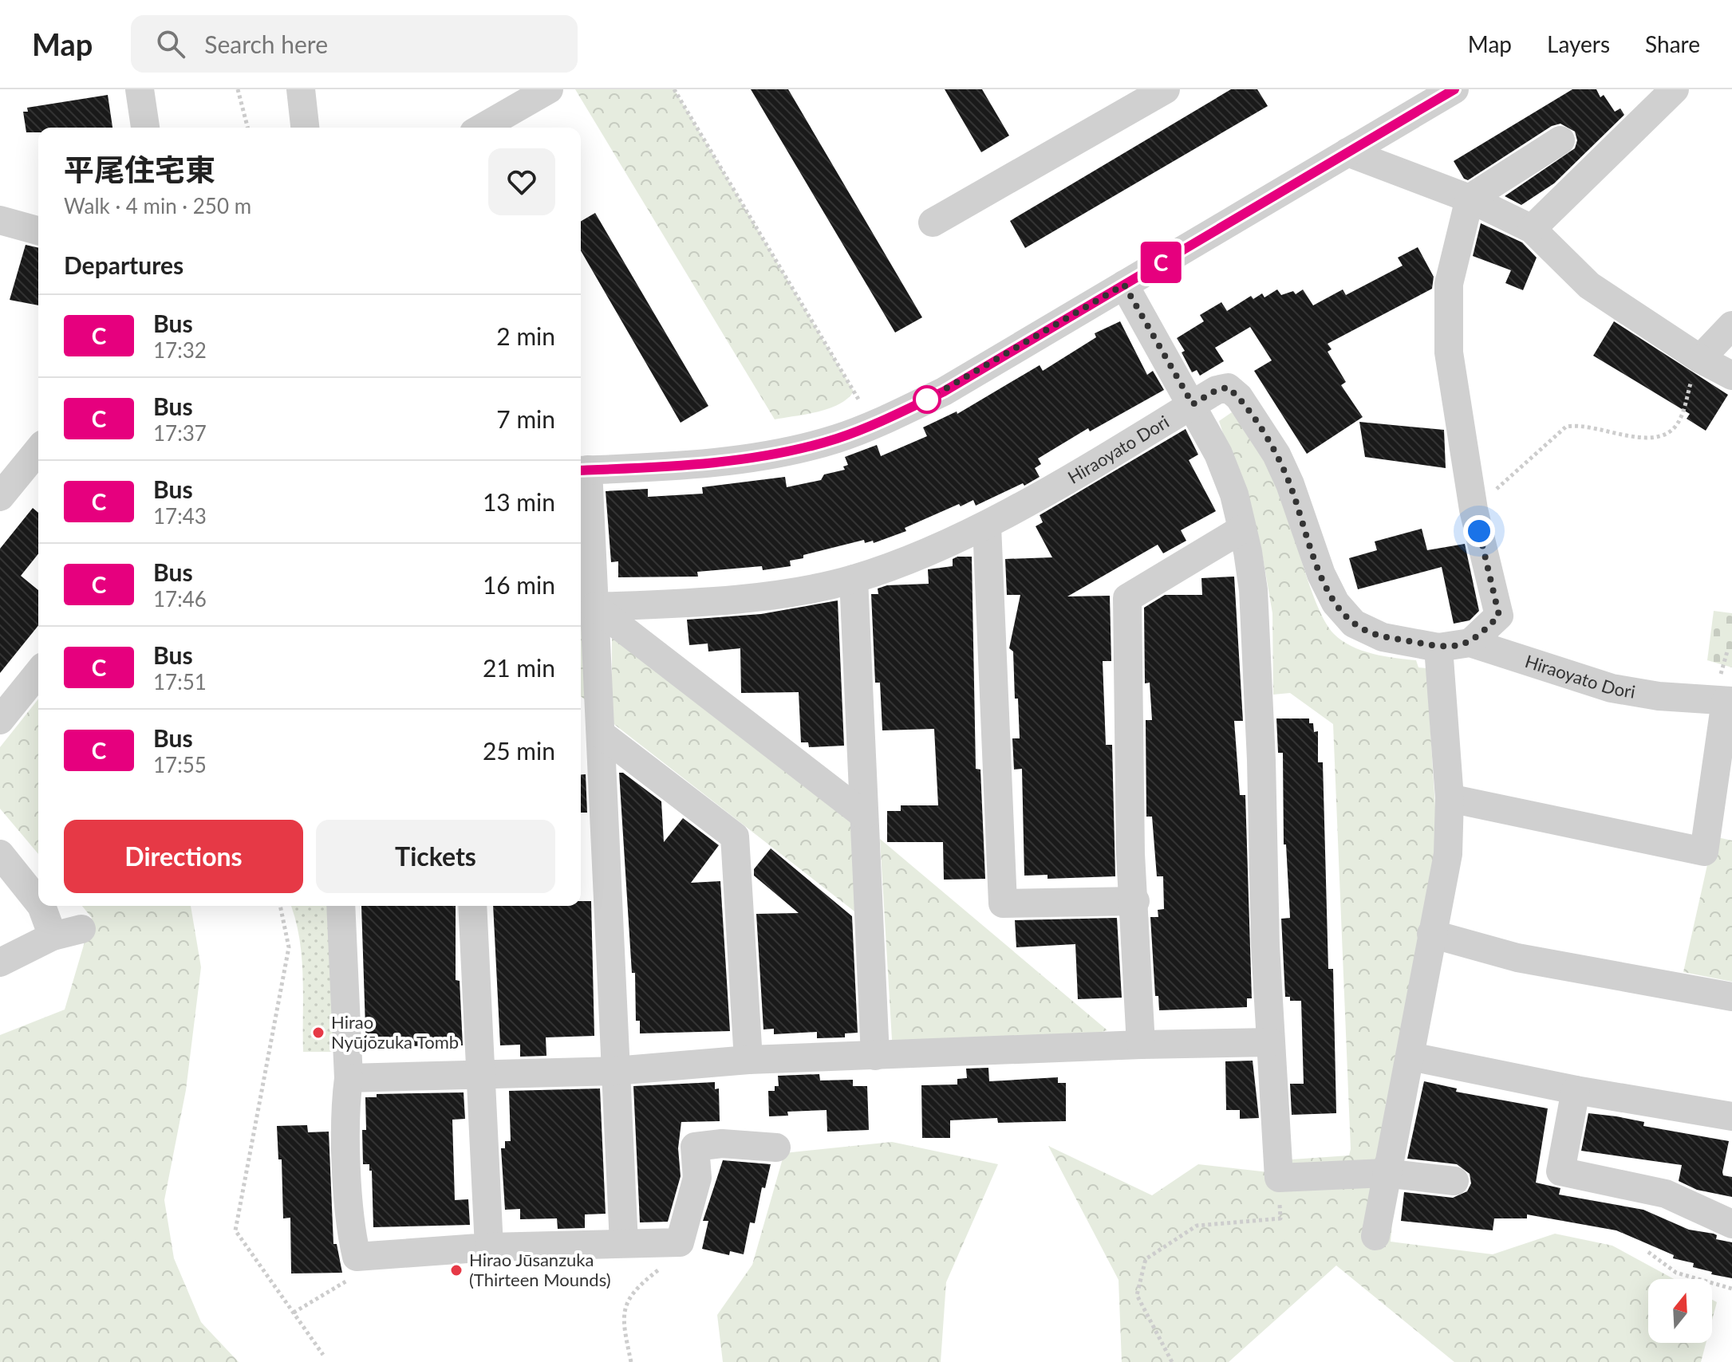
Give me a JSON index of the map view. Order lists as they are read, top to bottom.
{
  "streets": {
    "street": ["Hiraoyato Dori"]
  },
  "places": ["Hirao Nyūjōzuka Tomb", "Hirao Jūsanzuka (Thirteen Mounds)"],
  "lines": ["bus line C"],
  "north": "top",
  "page": {
    "header": "Map",
    "search": "Search here",
    "nav": ["Map", "Layers", "Share"],
    "on_map": "C",
    "heading": [
      ["平尾住宅東", "Walk · 4 min · 250 m"],
      "Departures"
    ],
    "list": [
      {
        "mark": "C",
        "name": "Bus",
        "note": "17:32",
        "value": "2 min"
      },
      {
        "mark": "C",
        "name": "Bus",
        "note": "17:37",
        "value": "7 min"
      },
      {
        "mark": "C",
        "name": "Bus",
        "note": "17:43",
        "value": "13 min"
      },
      {
        "mark": "C",
        "name": "Bus",
        "note": "17:46",
        "value": "16 min"
      },
      {
        "mark": "C",
        "name": "Bus",
        "note": "17:51",
        "value": "21 min"
      },
      {
        "mark": "C",
        "name": "Bus",
        "note": "17:55",
        "value": "25 min"
      }
    ],
    "buttons": ["Directions", "Tickets"]
  }
}
